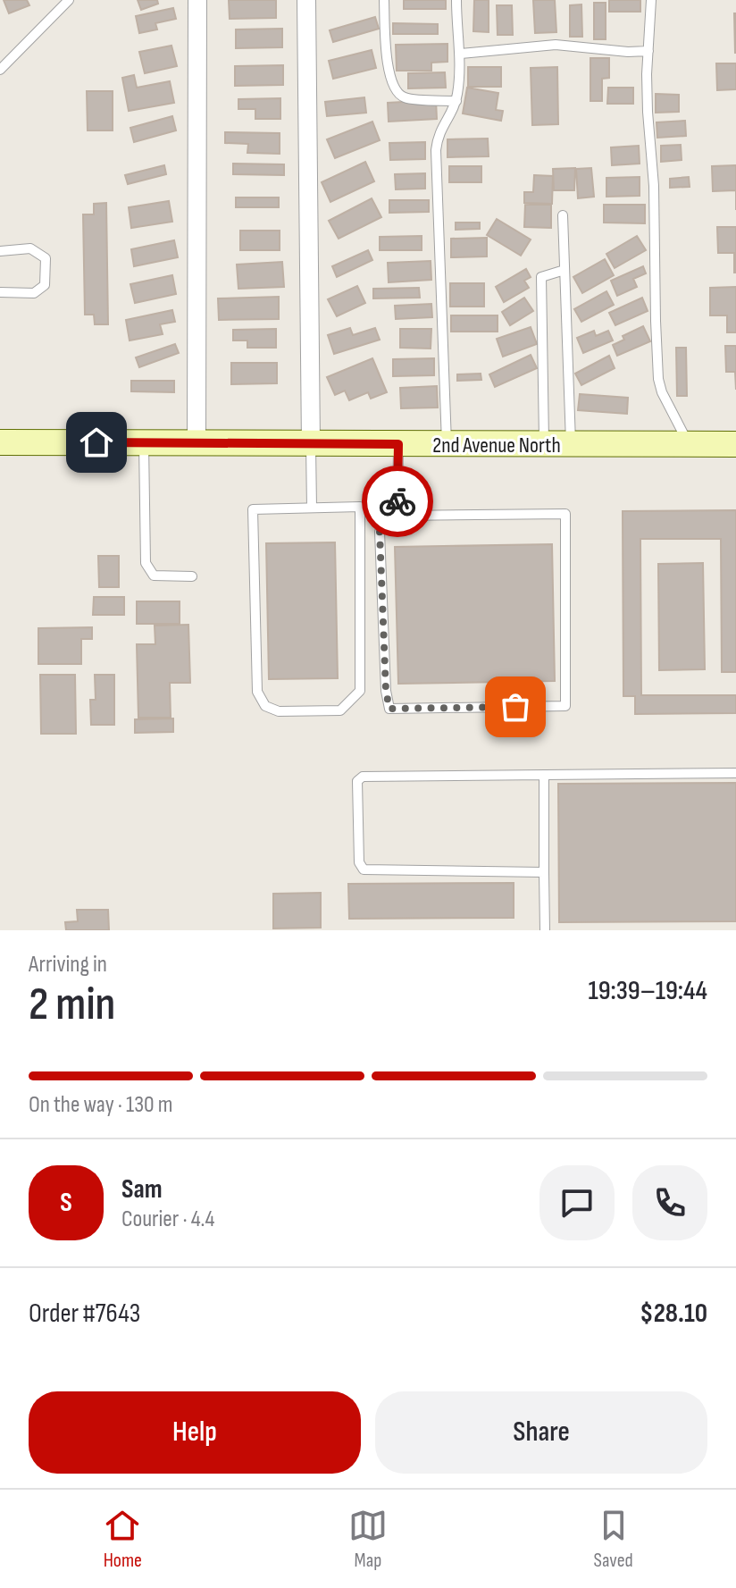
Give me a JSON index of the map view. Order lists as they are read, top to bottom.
{
  "streets": {
    "street": ["2nd Avenue North"]
  },
  "page": {
    "heading": ["2 min", "Arriving in", "19:39–19:44"],
    "panel": [
      "Sam",
      "Courier · 4.4",
      "Order #7643",
      "$28.10"
    ],
    "bar": "On the way · 130 m",
    "round": "S",
    "buttons": ["Help", "Share"],
    "tabs": ["Home", "Map", "Saved"]
  }
}
